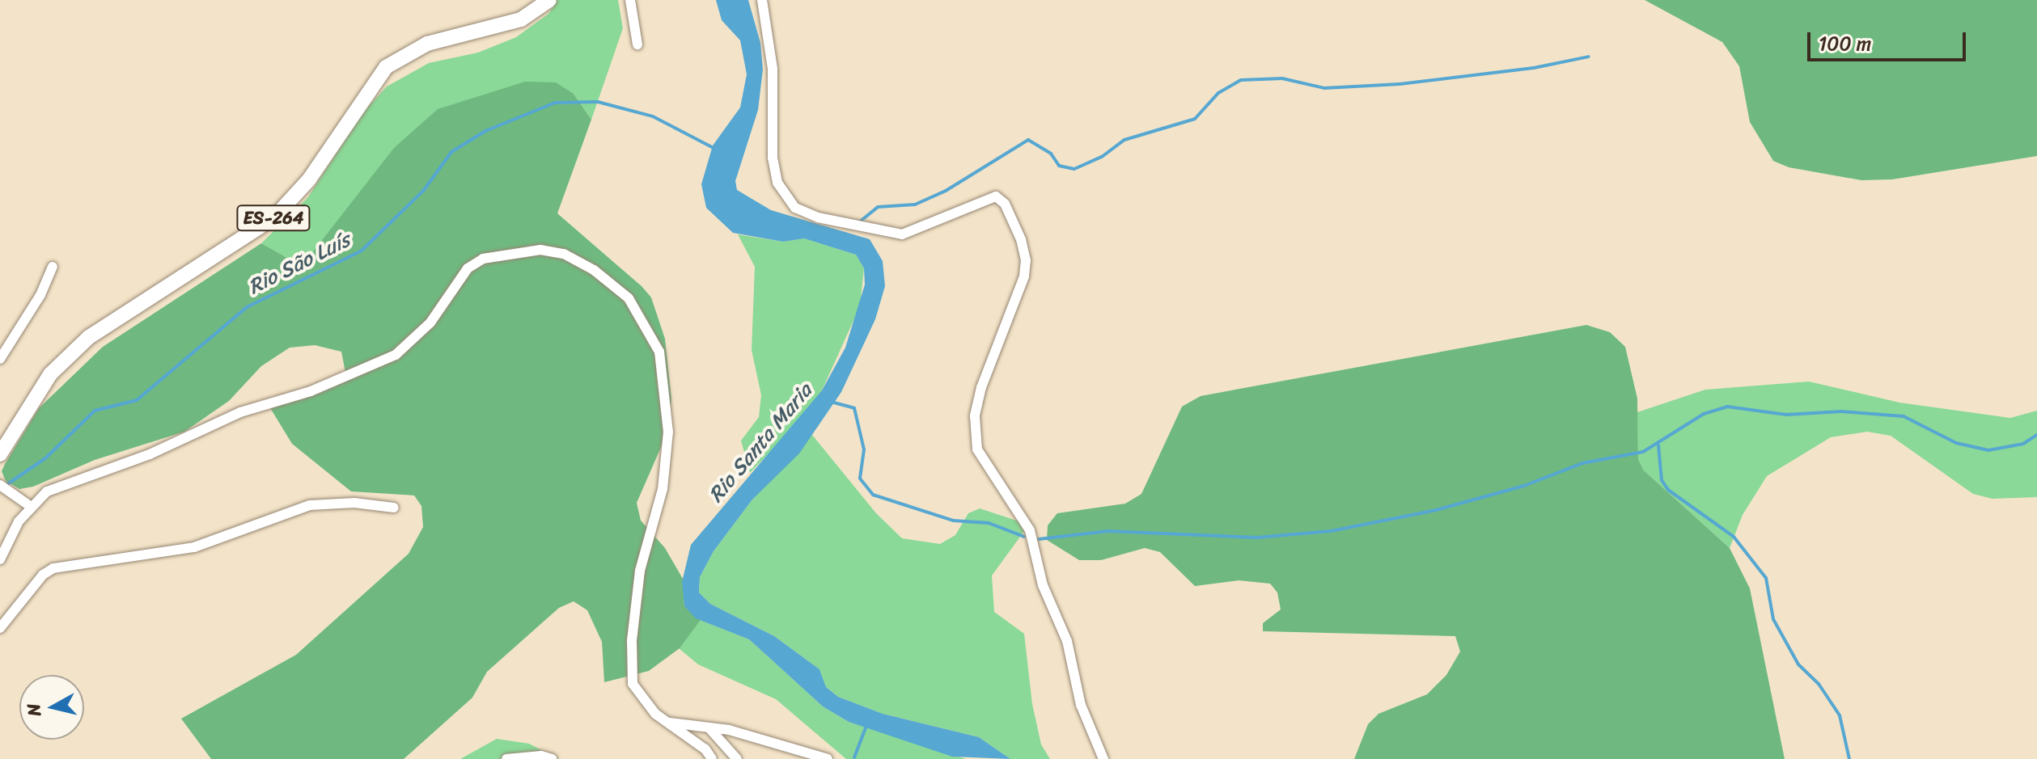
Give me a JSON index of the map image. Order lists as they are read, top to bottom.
{
  "streets": {
    "main road": ["ES-264"]
  },
  "water": ["Rio São Luís", "Rio Santa Maria"],
  "scale_bar": "100 m",
  "north": "left"
}
